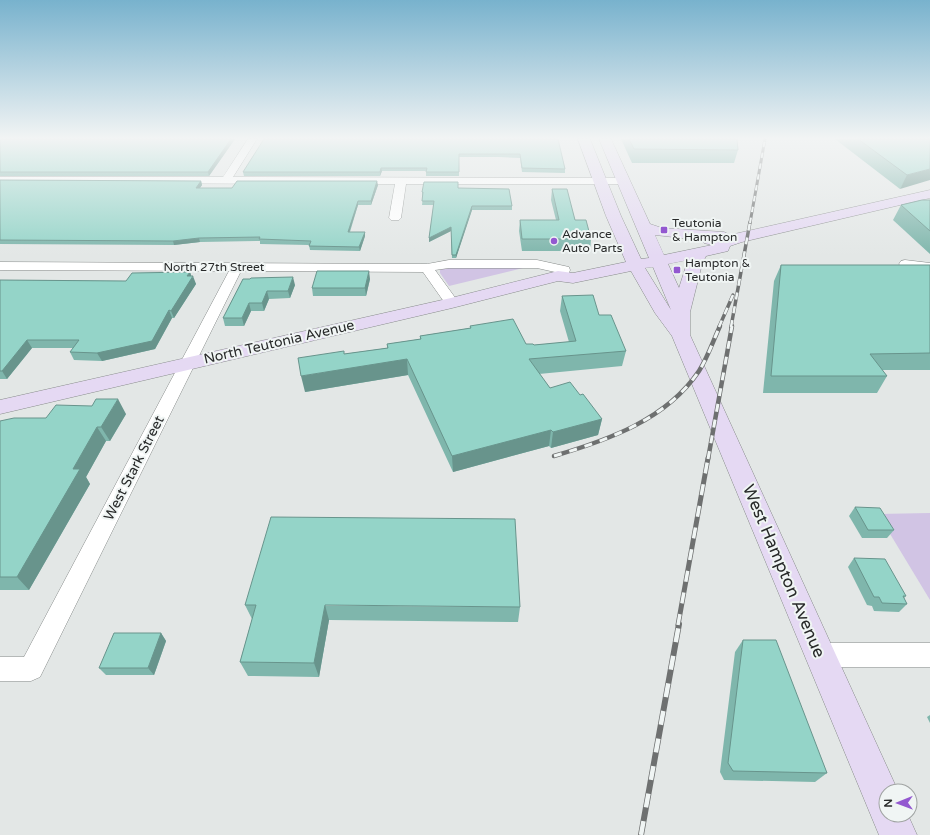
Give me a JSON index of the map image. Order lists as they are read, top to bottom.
{
  "streets": {
    "main road": ["North Teutonia Avenue", "West Hampton Avenue"],
    "street": ["North 27th Street", "West Stark Street"]
  },
  "crossings": [
    ["North 27th Street", "North Teutonia Avenue"],
    ["North 27th Street", "West Stark Street"],
    ["North Teutonia Avenue", "West Stark Street"],
    ["North Teutonia Avenue", "West Hampton Avenue"]
  ],
  "places": {
    "transit": ["Teutonia & Hampton", "Hampton & Teutonia"],
    "other": ["Advance Auto Parts"]
  },
  "north": "left"
}
